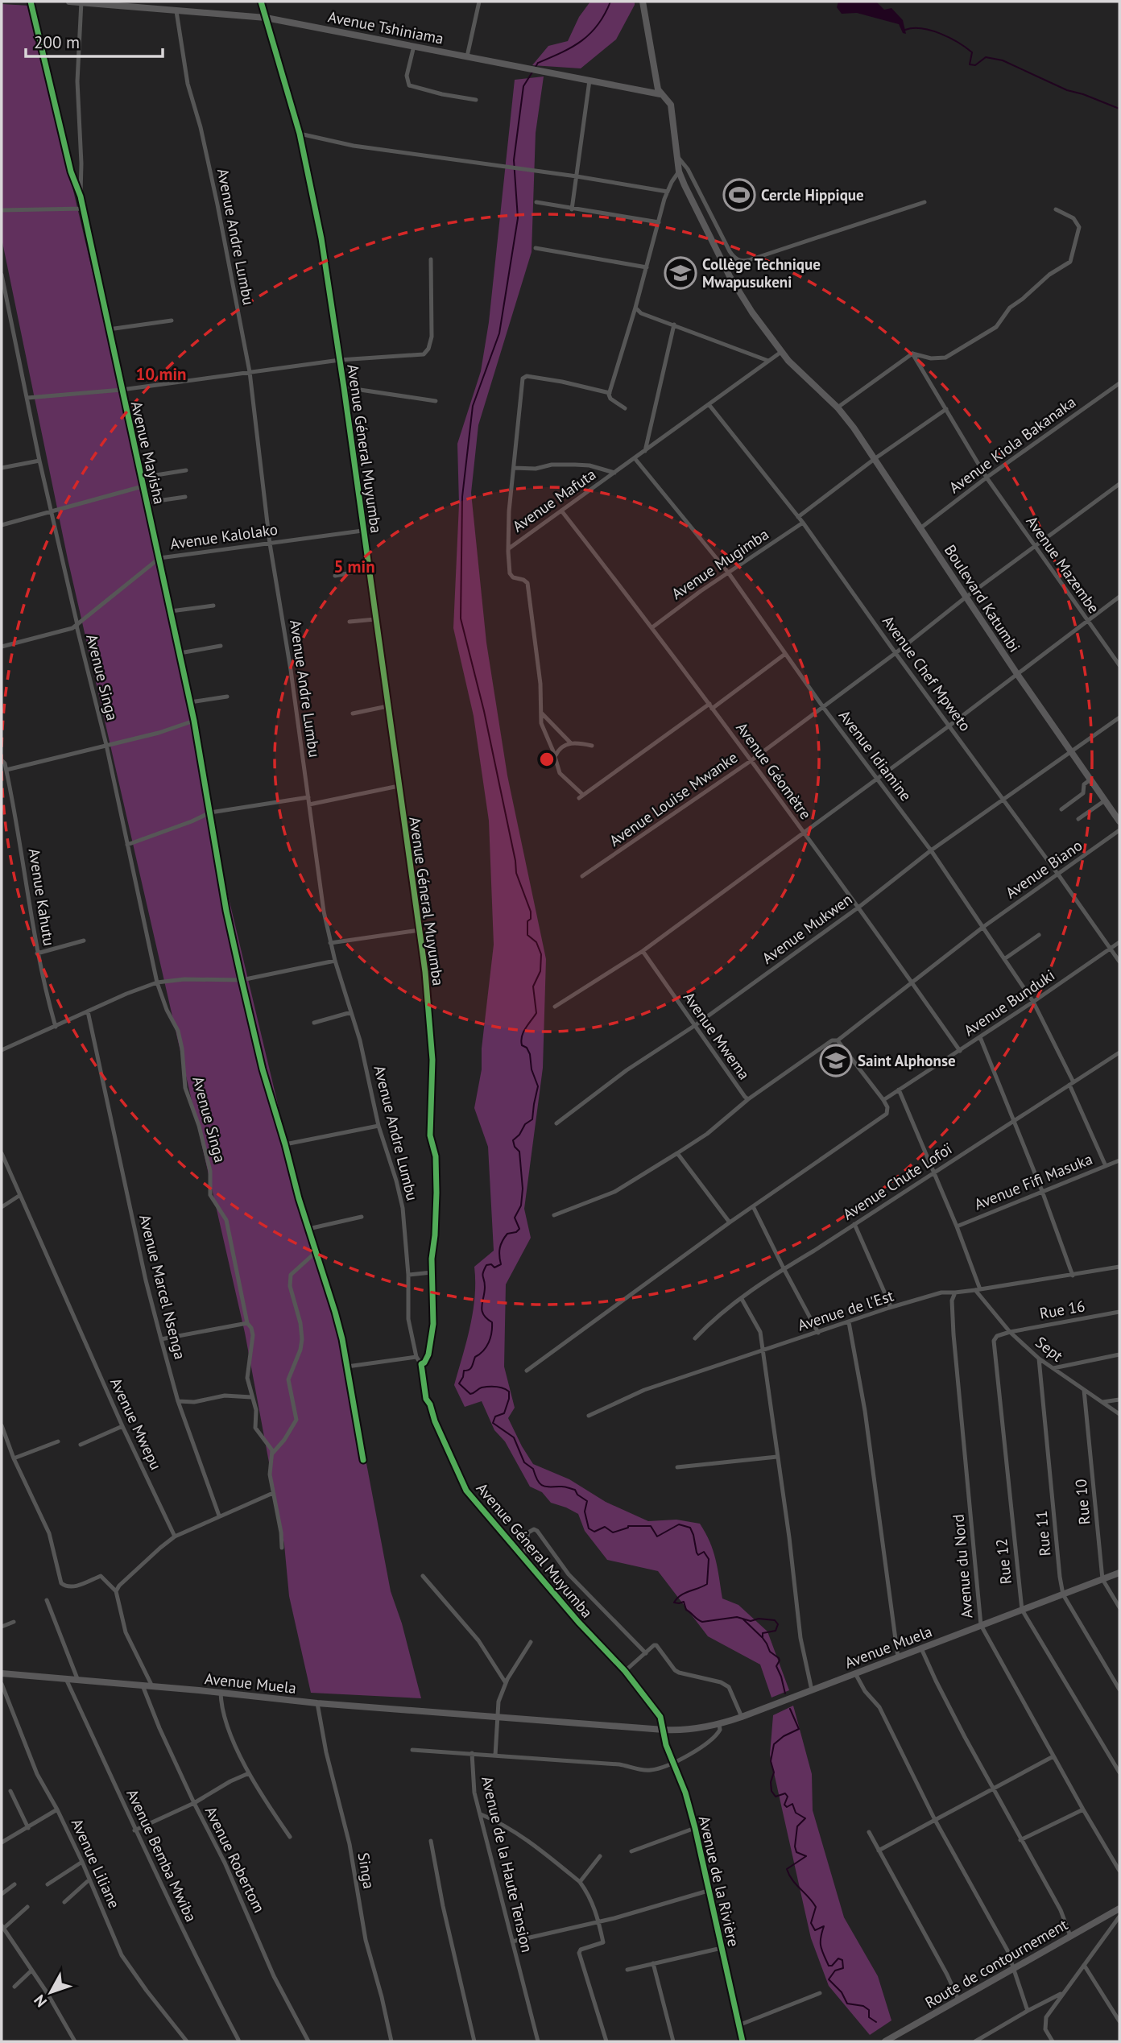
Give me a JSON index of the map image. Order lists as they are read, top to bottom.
{
  "streets": {
    "street": [
      "Avenue Tshiniama",
      "Avenue Andre Lumbu",
      "Avenue Kiola Bakanaka",
      "Avenue Géneral Muyumba",
      "Avenue Mayisha",
      "Avenue Mafuta",
      "Avenue Kalolako",
      "Avenue Mugimba",
      "Avenue Mazembe",
      "Boulevard Katumbi",
      "Avenue Chef Mpweto",
      "Avenue Singa",
      "Avenue Idiamine",
      "Avenue Géomètre",
      "Avenue Louise Mwanke",
      "Avenue Biano",
      "Avenue Kahutu",
      "Avenue Mukwen",
      "Avenue Bunduki",
      "Avenue Mwema",
      "Avenue Chute Lofoï",
      "Avenue Fifi Masuka",
      "Avenue Marcel Nsenga",
      "Rue 16",
      "Avenue de l'Est",
      "Sept",
      "Avenue Mwepu",
      "Rue 10",
      "Rue 11",
      "Rue 12",
      "Avenue du Nord",
      "Avenue Muela",
      "Avenue Bemba Mwiba",
      "Avenue Robertom",
      "Avenue Liliane",
      "Avenue de la Haute Tension",
      "Singa",
      "Avenue de la Rivière",
      "Route de contournement"
    ]
  },
  "crossings": [
    ["Avenue Tshiniama", "Avenue Andre Lumbu"],
    ["Avenue Tshiniama", "Avenue Géneral Muyumba"],
    ["Avenue Tshiniama", "Boulevard Katumbi"],
    ["Avenue Andre Lumbu", "Avenue Géneral Muyumba"],
    ["Avenue Andre Lumbu", "Avenue Kalolako"],
    ["Avenue Kiola Bakanaka", "Avenue Mazembe"],
    ["Avenue Kiola Bakanaka", "Boulevard Katumbi"],
    ["Avenue Géneral Muyumba", "Avenue Kalolako"],
    ["Avenue Géneral Muyumba", "Avenue Muela"],
    ["Avenue Géneral Muyumba", "Avenue de la Rivière"],
    ["Avenue Mayisha", "Avenue Kalolako"],
    ["Avenue Mafuta", "Boulevard Katumbi"],
    ["Avenue Mafuta", "Avenue Chef Mpweto"],
    ["Avenue Mafuta", "Avenue Idiamine"],
    ["Avenue Mafuta", "Avenue Géomètre"],
    ["Avenue Kalolako", "Avenue Singa"],
    ["Avenue Mugimba", "Avenue Chef Mpweto"],
    ["Avenue Mugimba", "Avenue Idiamine"],
    ["Avenue Mugimba", "Avenue Géomètre"],
    ["Avenue Mazembe", "Avenue Louise Mwanke"],
    ["Boulevard Katumbi", "Avenue Louise Mwanke"],
    ["Boulevard Katumbi", "Avenue Mukwen"],
    ["Avenue Chef Mpweto", "Avenue Louise Mwanke"],
    ["Avenue Chef Mpweto", "Avenue Biano"],
    ["Avenue Chef Mpweto", "Avenue Mukwen"],
    ["Avenue Chef Mpweto", "Avenue Bunduki"],
    ["Avenue Idiamine", "Avenue Louise Mwanke"],
    ["Avenue Idiamine", "Avenue Biano"],
    ["Avenue Idiamine", "Avenue Mukwen"],
    ["Avenue Idiamine", "Avenue Bunduki"],
    ["Avenue Idiamine", "Avenue Chute Lofoï"],
    ["Avenue Idiamine", "Avenue Fifi Masuka"],
    ["Avenue Géomètre", "Avenue Louise Mwanke"],
    ["Avenue Géomètre", "Avenue Biano"],
    ["Avenue Géomètre", "Avenue Mukwen"],
    ["Avenue Géomètre", "Avenue Bunduki"],
    ["Avenue Géomètre", "Avenue Mwema"],
    ["Avenue Biano", "Avenue Mwema"],
    ["Avenue Mukwen", "Avenue Mwema"],
    ["Avenue Bunduki", "Sept"],
    ["Avenue Chute Lofoï", "Sept"],
    ["Avenue Fifi Masuka", "Sept"],
    ["Rue 16", "Sept"],
    ["Rue 16", "Rue 12"],
    ["Avenue de l'Est", "Sept"],
    ["Avenue de l'Est", "Avenue du Nord"],
    ["Sept", "Rue 10"],
    ["Sept", "Rue 11"],
    ["Sept", "Rue 12"],
    ["Rue 10", "Avenue Muela"],
    ["Rue 11", "Avenue Muela"],
    ["Rue 12", "Avenue Muela"],
    ["Avenue du Nord", "Avenue Muela"],
    ["Avenue Muela", "Avenue Bemba Mwiba"],
    ["Avenue Muela", "Avenue Robertom"],
    ["Avenue Muela", "Avenue de la Haute Tension"],
    ["Avenue Muela", "Singa"],
    ["Avenue Muela", "Avenue de la Rivière"]
  ],
  "places": {
    "sports": ["Cercle Hippique"],
    "school or university": ["Collège Technique Mwapusukeni", "Saint Alphonse"]
  },
  "scale_bar": "200 m",
  "north": "bottom left",
  "rings": ["10 min", "5 min"]
}
